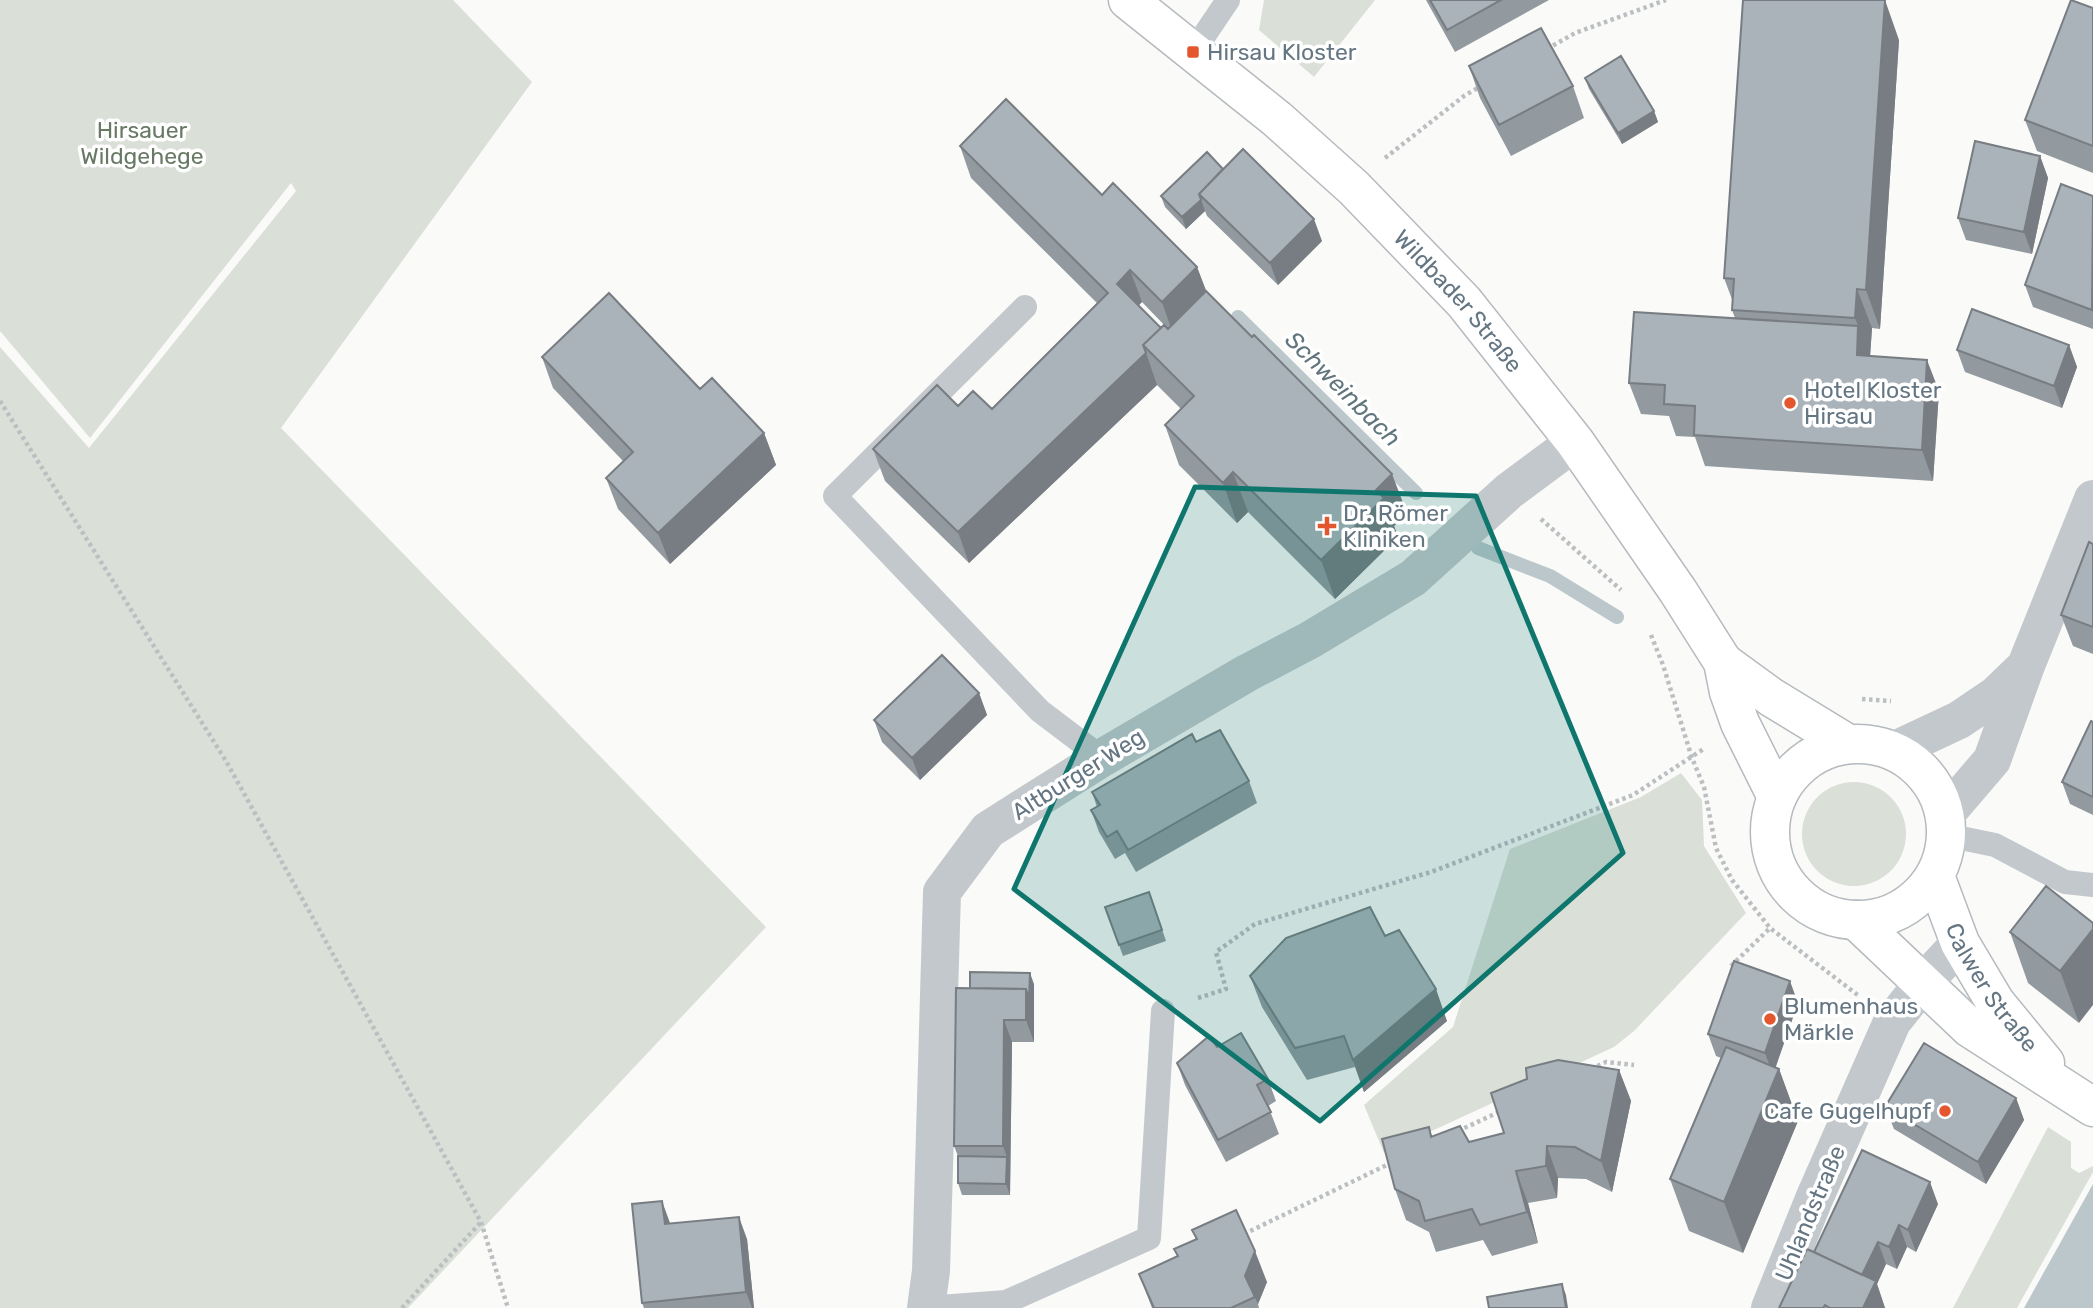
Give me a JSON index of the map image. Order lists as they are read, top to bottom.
{
  "streets": {
    "main road": ["Wildbader Straße", "Calwer Straße"],
    "street": ["Altburger Weg", "Uhlandstraße"]
  },
  "crossings": [
    ["Wildbader Straße", "Altburger Weg"],
    ["Wildbader Straße", "Calwer Straße"],
    ["Calwer Straße", "Uhlandstraße"]
  ],
  "water": ["Schweinbach"],
  "parks": ["Hirsauer Wildgehege"],
  "places": {
    "transit": ["Hirsau Kloster"],
    "other": ["Hotel Kloster Hirsau", "Blumenhaus Märkle", "Cafe Gugelhupf"],
    "health": ["Dr. Römer Kliniken"]
  }
}
